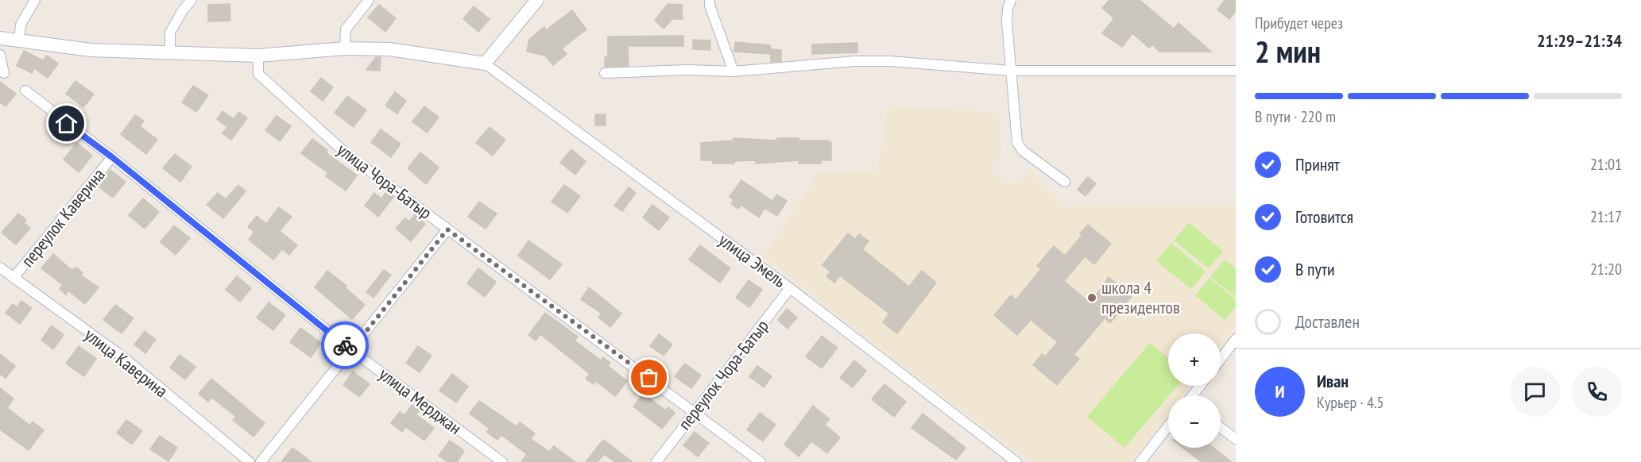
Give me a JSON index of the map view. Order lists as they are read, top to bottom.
{
  "streets": {
    "street": [
      "улица Чора-Батыр",
      "переулок Каверина",
      "улица Эмель",
      "улица Каверина",
      "переулок Чора-Батыр",
      "улица Мерджан"
    ]
  },
  "crossings": [
    ["улица Чора-Батыр", "переулок Чора-Батыр"],
    ["переулок Каверина", "улица Каверина"],
    ["переулок Каверина", "улица Мерджан"],
    ["улица Эмель", "переулок Чора-Батыр"]
  ],
  "places": ["школа 4 президентов"],
  "page": {
    "heading": ["2 мин", "Прибудет через", "21:29–21:34"],
    "panel": ["Иван", "Курьер · 4.5"],
    "bar": "В пути · 220 m",
    "list": [
      ["Принят", "21:01"],
      ["Готовится", "21:17"],
      ["В пути", "21:20"],
      "Доставлен"
    ],
    "map_buttons": ["+", "−"],
    "round": "И"
  }
}
